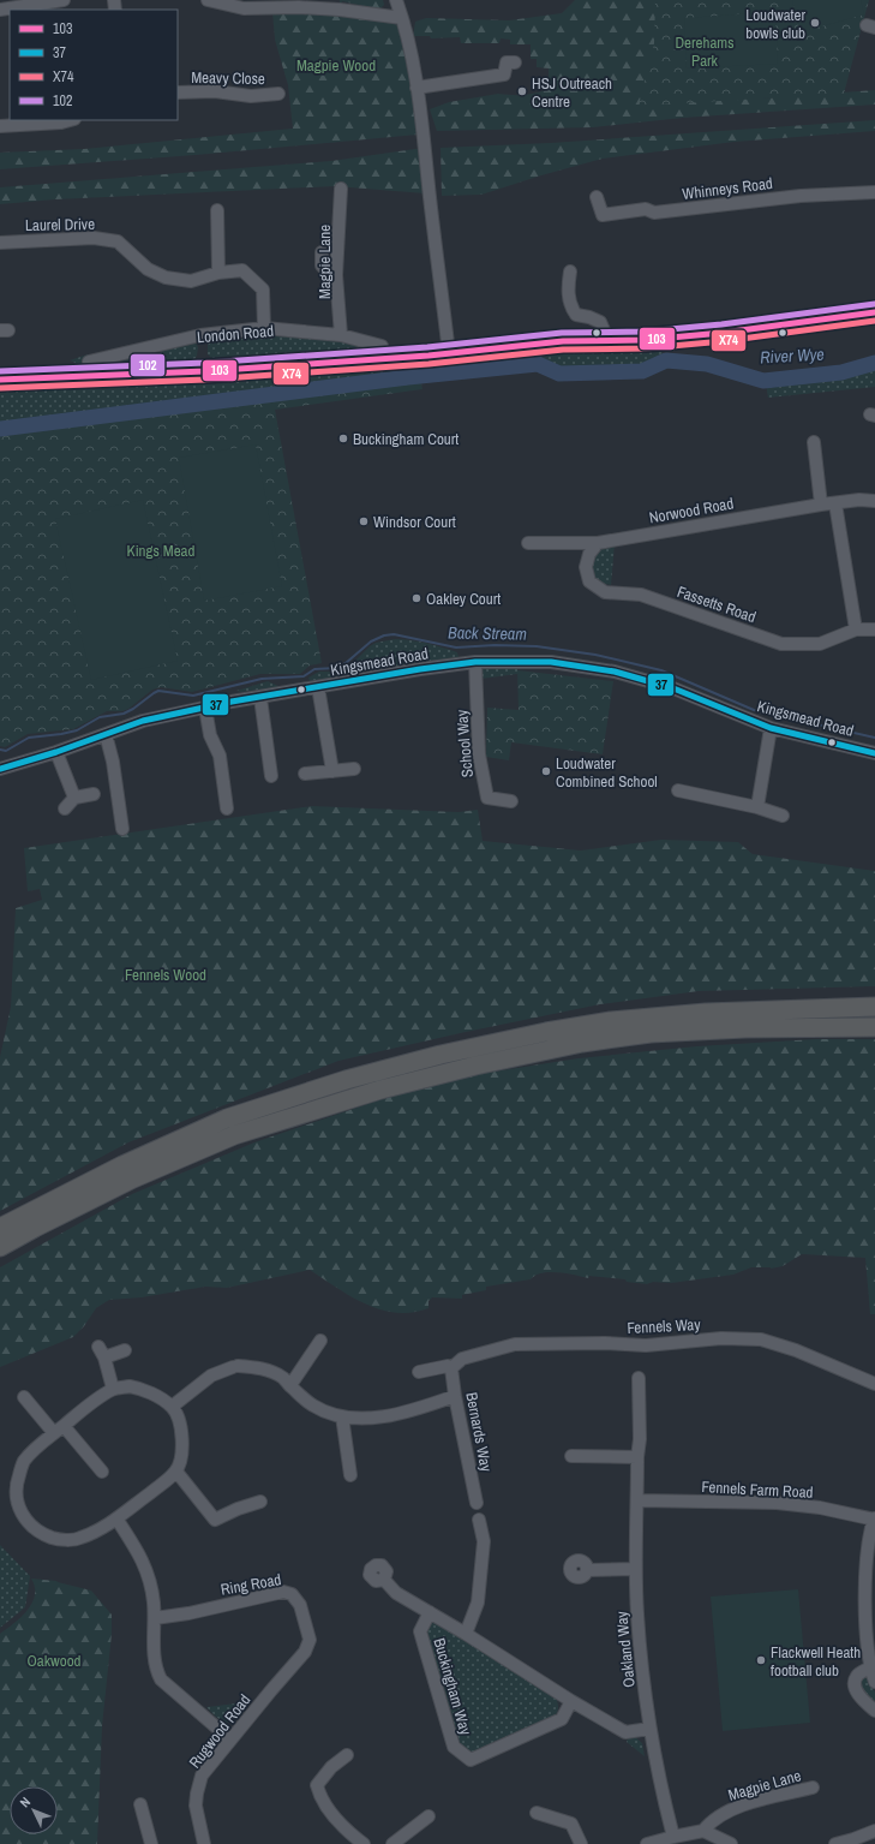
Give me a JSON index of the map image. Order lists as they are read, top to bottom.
{
  "streets": {
    "street": [
      "Meavy Close",
      "Whinneys Road",
      "Laurel Drive",
      "Magpie Lane",
      "London Road",
      "Norwood Road",
      "Fassetts Road",
      "Kingsmead Road",
      "School Way",
      "Fennels Way",
      "Bernards Way",
      "Fennels Farm Road",
      "Ring Road",
      "Oakland Way",
      "Buckingham Way",
      "Rugwood Road"
    ]
  },
  "crossings": [
    ["Laurel Drive", "London Road"],
    ["Magpie Lane", "London Road"],
    ["Norwood Road", "Fassetts Road"],
    ["Kingsmead Road", "School Way"],
    ["Fennels Way", "Bernards Way"],
    ["Fennels Farm Road", "Oakland Way"],
    ["Ring Road", "Rugwood Road"],
    ["Oakland Way", "Buckingham Way"]
  ],
  "water": ["River Wye", "Back Stream"],
  "parks": [
    "Derehams Park",
    "Magpie Wood",
    "Kings Mead",
    "Fennels Wood",
    "Oakwood"
  ],
  "places": [
    "Loudwater bowls club",
    "HSJ Outreach Centre",
    "Buckingham Court",
    "Windsor Court",
    "Oakley Court",
    "Loudwater Combined School",
    "Flackwell Heath football club"
  ],
  "lines": [
    "transit line 102",
    "transit line 103",
    "transit line X74",
    "transit line 37"
  ],
  "legend": [
    "103",
    "37",
    "X74",
    "102"
  ],
  "north": "top left"
}
